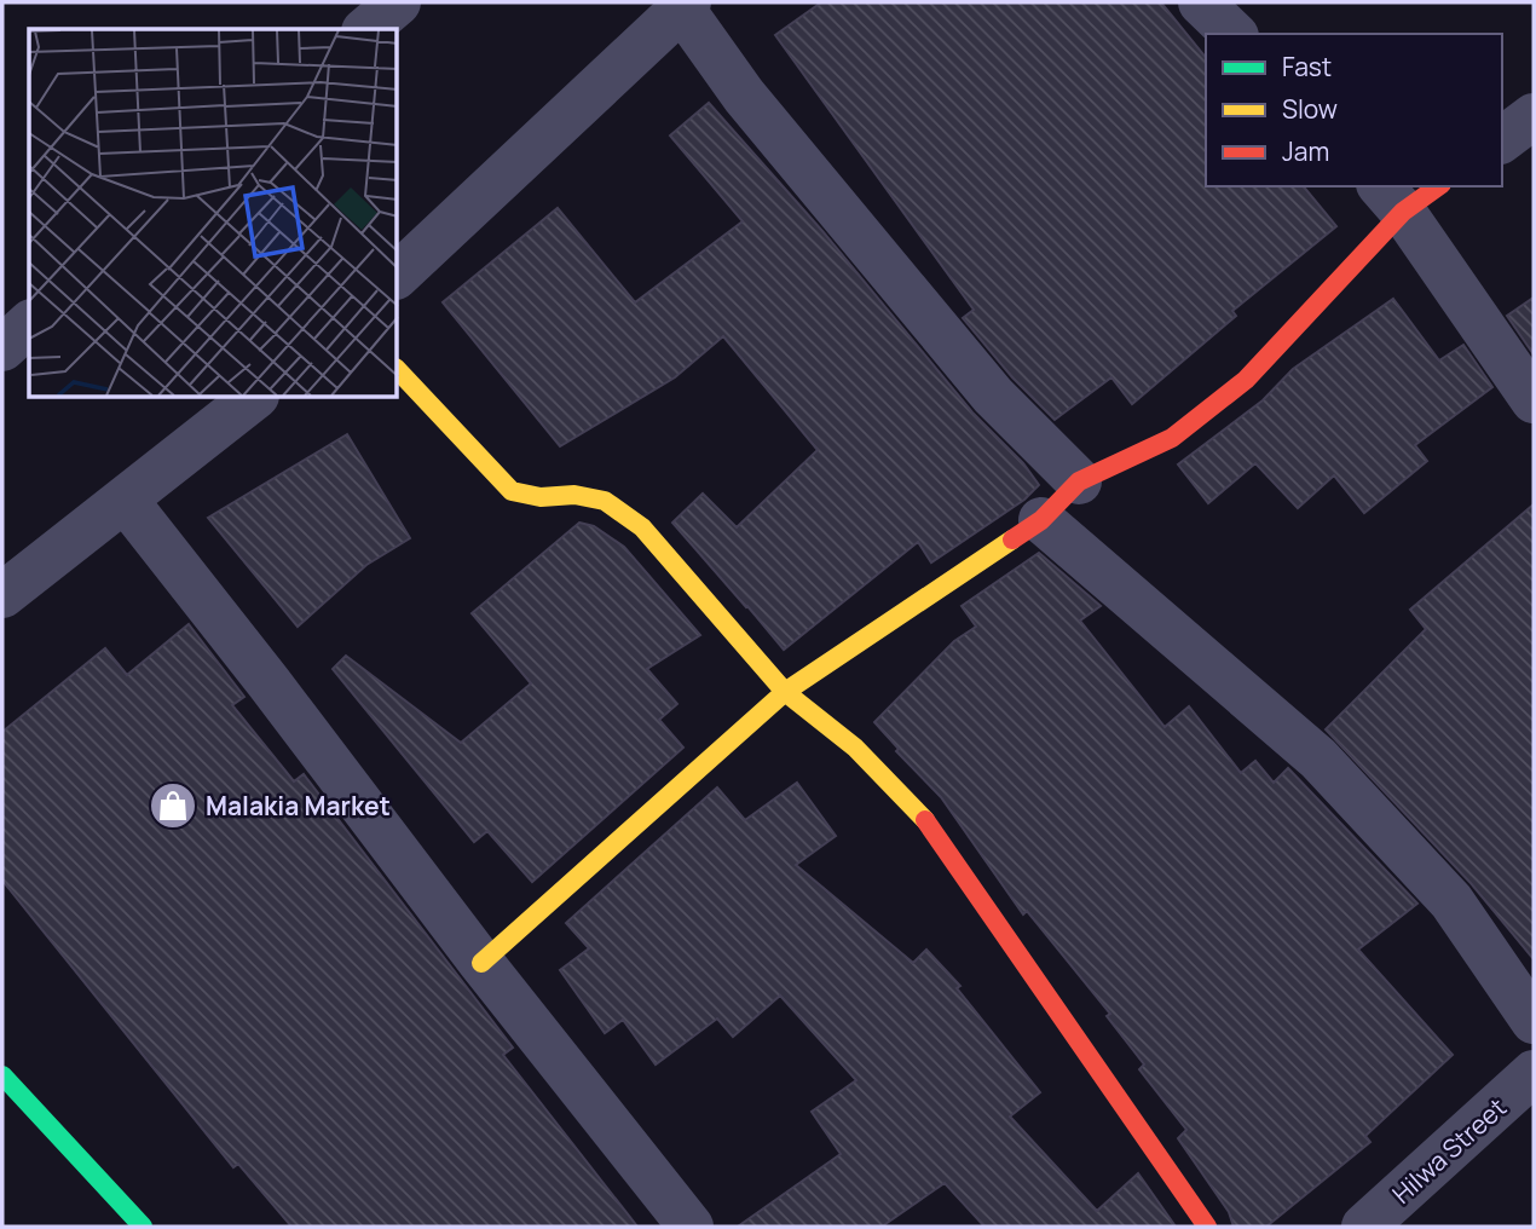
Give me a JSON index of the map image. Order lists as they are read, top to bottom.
{
  "streets": {
    "street": ["Hilwa Street"]
  },
  "places": {
    "shop": ["Malakia Market"]
  },
  "legend": ["Fast", "Slow", "Jam"]
}
